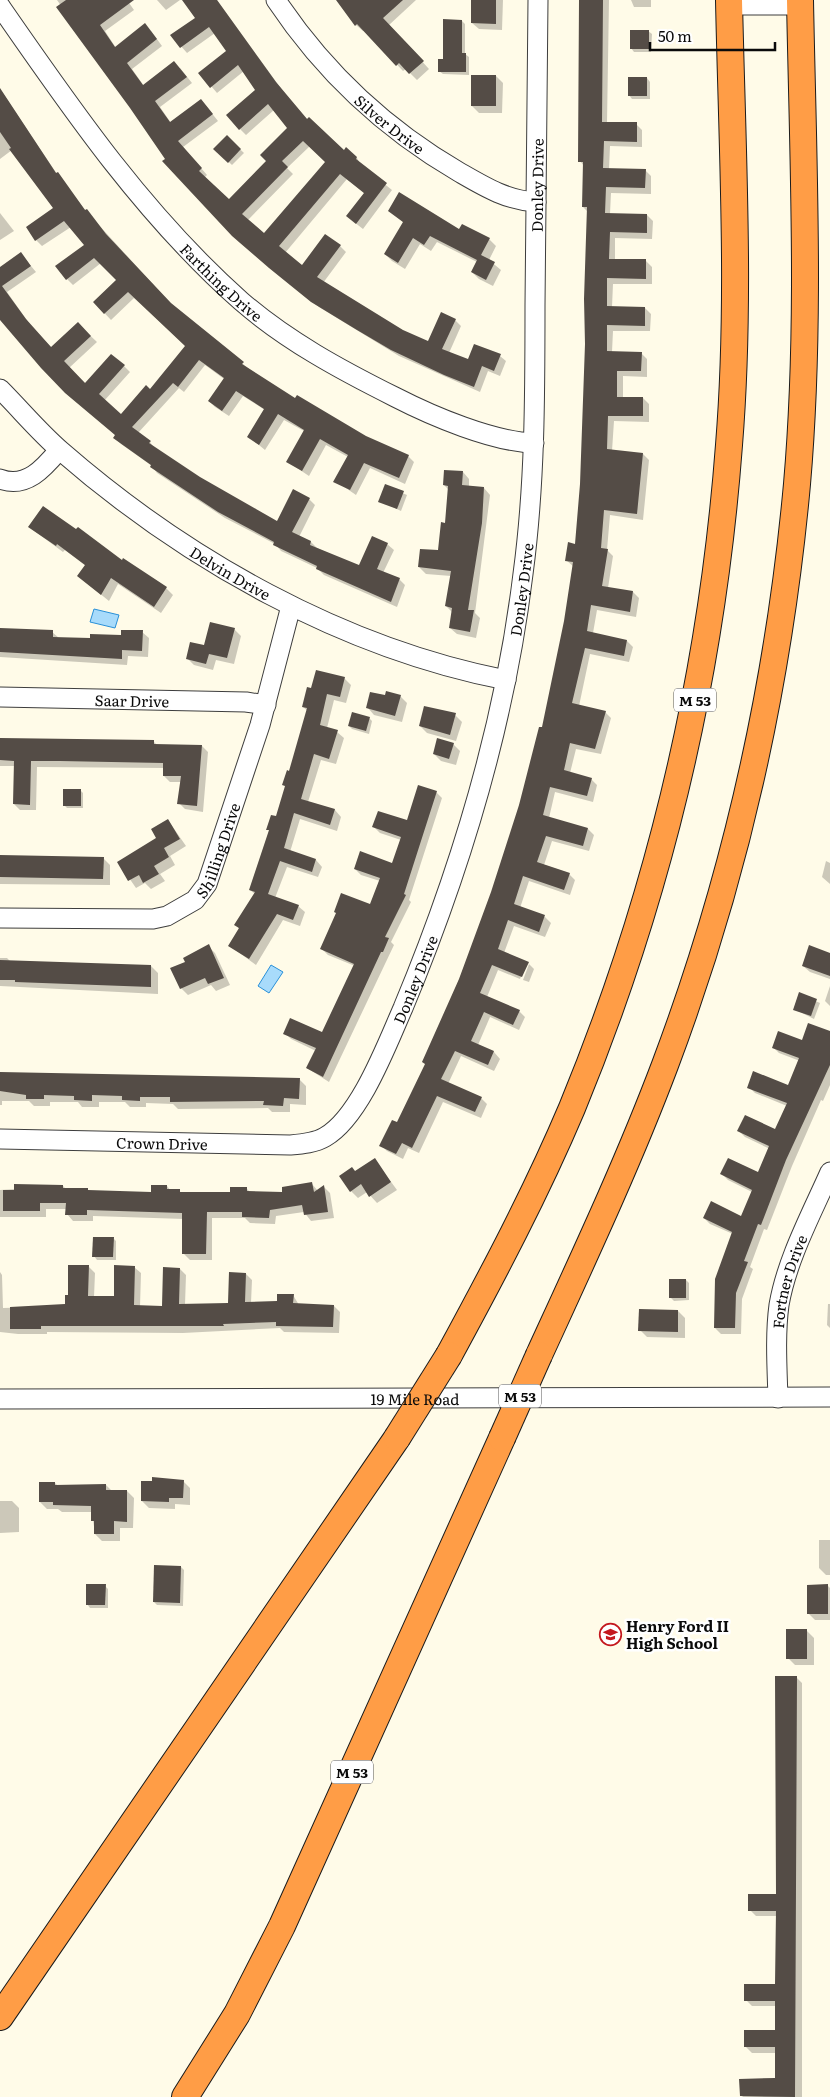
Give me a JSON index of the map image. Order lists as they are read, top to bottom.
{
  "streets": {
    "highway": ["M 53"],
    "street": [
      "Silver Drive",
      "Donley Drive",
      "Farthing Drive",
      "Delvin Drive",
      "Saar Drive",
      "Shilling Drive",
      "Crown Drive",
      "Fortner Drive",
      "19 Mile Road"
    ]
  },
  "crossings": [
    ["Silver Drive", "Donley Drive"],
    ["Donley Drive", "Farthing Drive"],
    ["Donley Drive", "Delvin Drive"],
    ["Donley Drive", "Crown Drive"],
    ["Delvin Drive", "Shilling Drive"],
    ["Saar Drive", "Shilling Drive"],
    ["Fortner Drive", "19 Mile Road"]
  ],
  "places": {
    "school or university": ["Henry Ford II High School"]
  },
  "scale_bar": "50 m"
}
